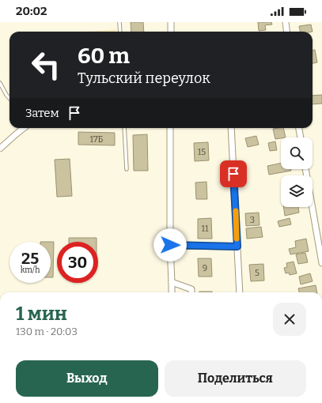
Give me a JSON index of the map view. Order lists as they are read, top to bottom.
{
  "house_numbers": [
    "17Б",
    "15",
    "3",
    "11",
    "9",
    "5"
  ],
  "page": {
    "status": "20:02",
    "turn": ["60 m", "Тульский переулок"],
    "then": "Затем",
    "speed": "25 km/h",
    "limit": "30",
    "heading": ["1 мин", "130 m · 20:03"],
    "buttons": ["Выход", "Поделиться"]
  }
}
